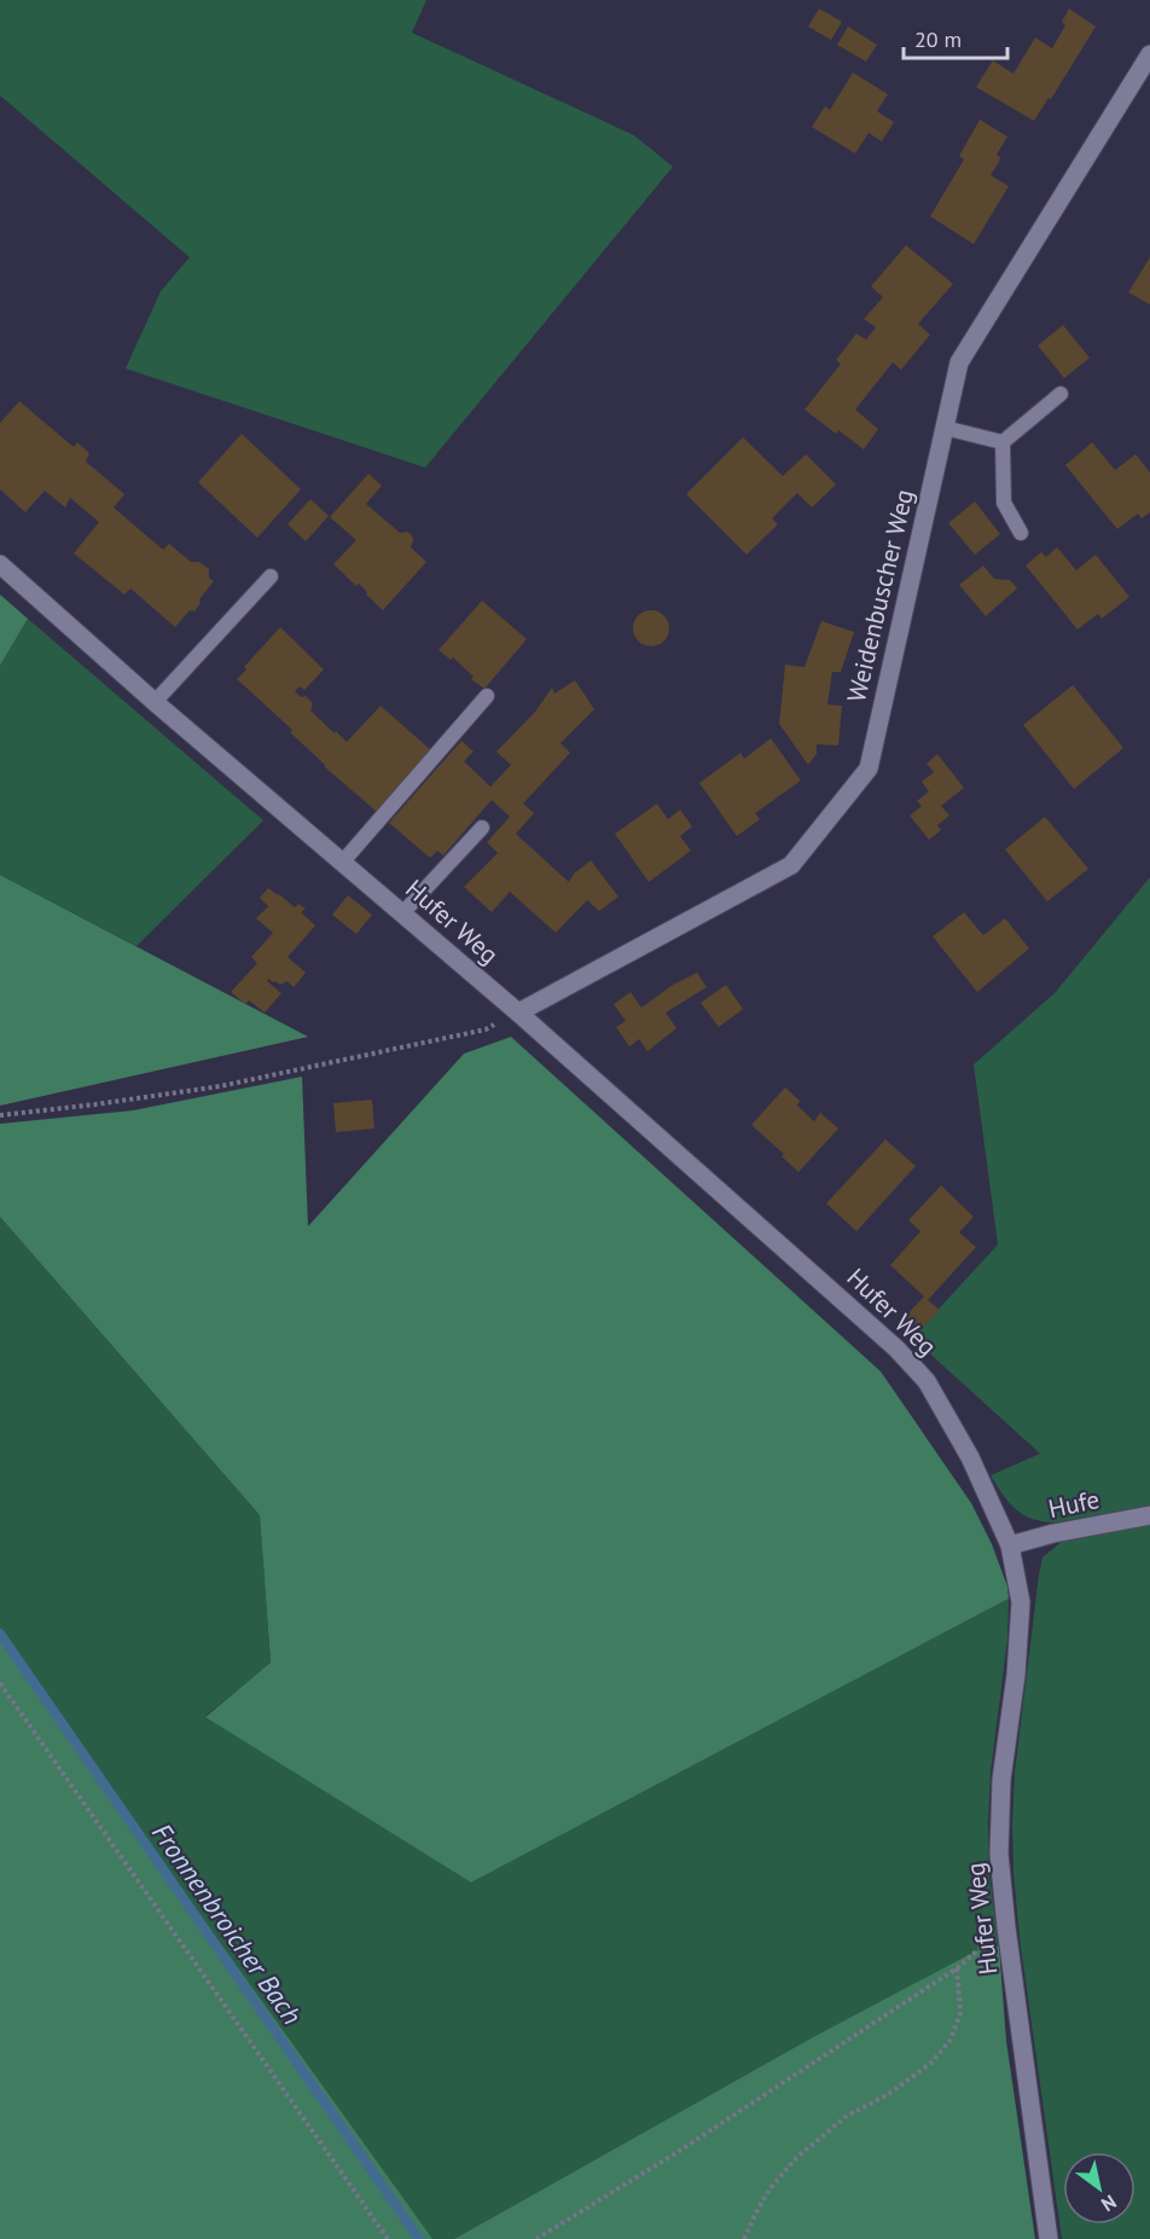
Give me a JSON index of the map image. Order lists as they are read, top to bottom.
{
  "streets": {
    "street": ["Weidenbuscher Weg", "Hufer Weg", "Hufe"]
  },
  "crossings": [
    ["Weidenbuscher Weg", "Hufer Weg"],
    ["Hufer Weg", "Hufe"]
  ],
  "water": ["Fronnenbroicher Bach"],
  "scale_bar": "20 m",
  "north": "bottom right"
}
